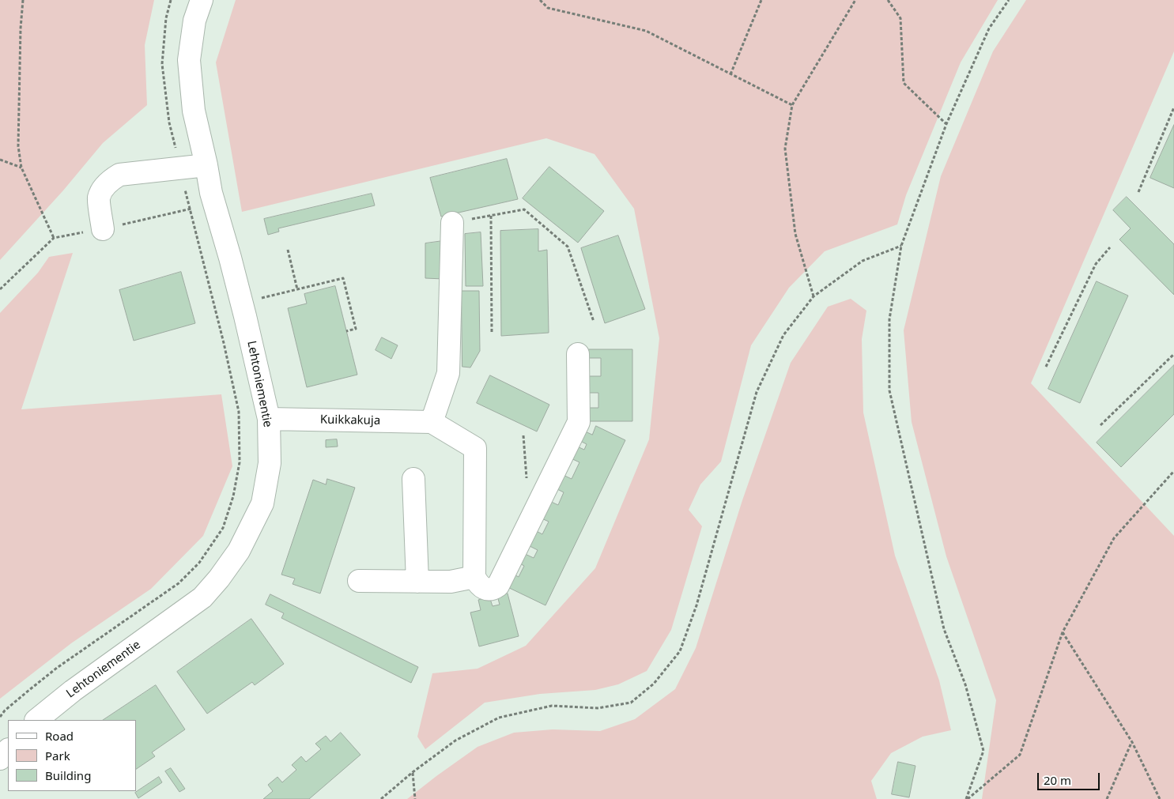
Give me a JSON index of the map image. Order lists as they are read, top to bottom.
{
  "streets": {
    "street": ["Lehtoniementie", "Kuikkakuja"]
  },
  "crossings": [
    ["Lehtoniementie", "Kuikkakuja"]
  ],
  "legend": ["Road", "Park", "Building"],
  "scale_bar": "20 m"
}
